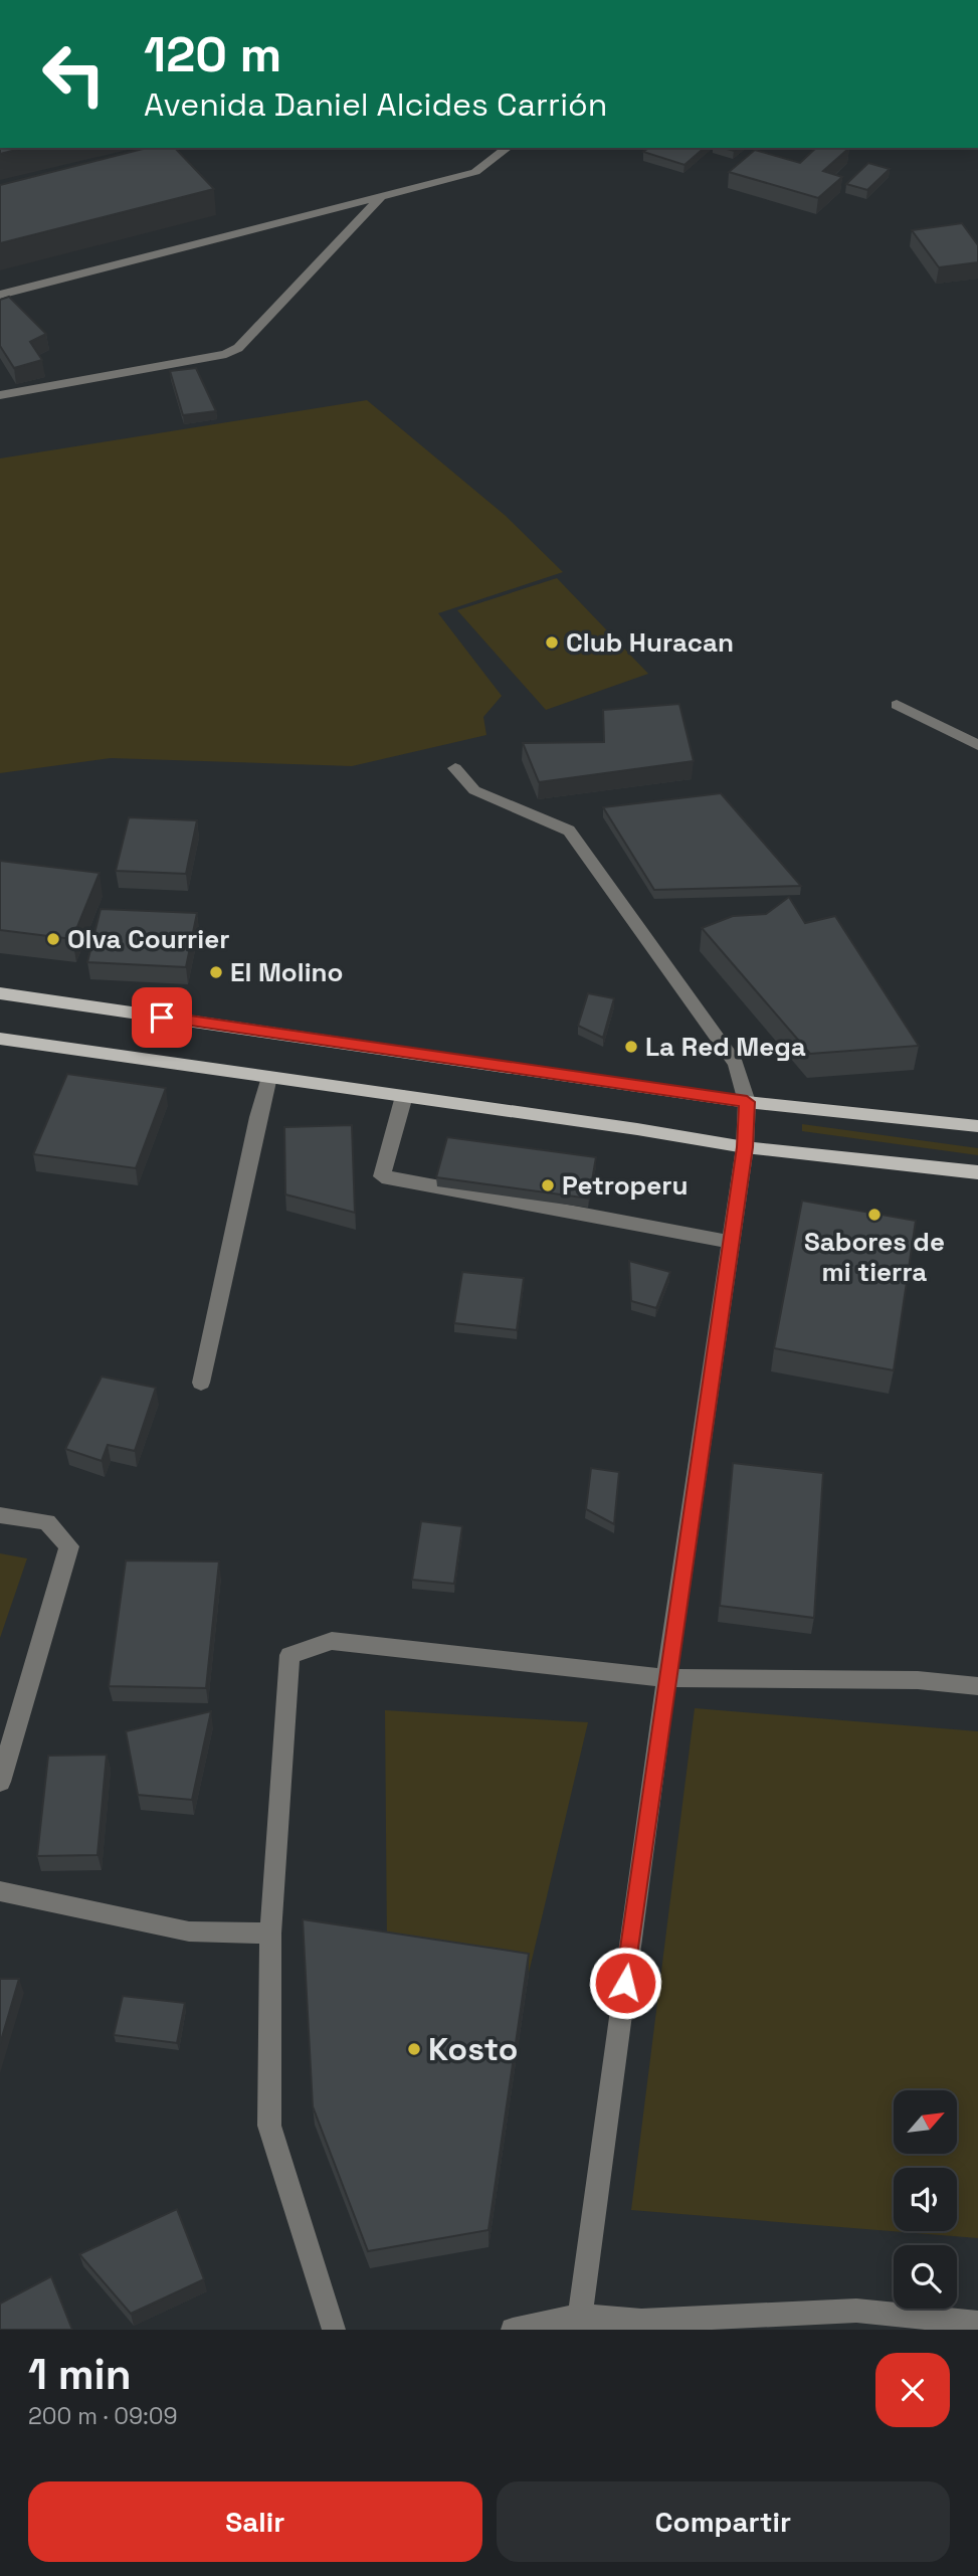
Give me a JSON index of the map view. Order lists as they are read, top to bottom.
{
  "places": [
    "Club Huracan",
    "Olva Courrier",
    "El Molino",
    "La Red Mega",
    "Petroperu",
    "Sabores de mi tierra",
    "Kosto"
  ],
  "north": "top right",
  "page": {
    "turn": ["120 m", "Avenida Daniel Alcides Carrión"],
    "heading": ["1 min", "200 m · 09:09"],
    "buttons": ["Salir", "Compartir"]
  }
}
